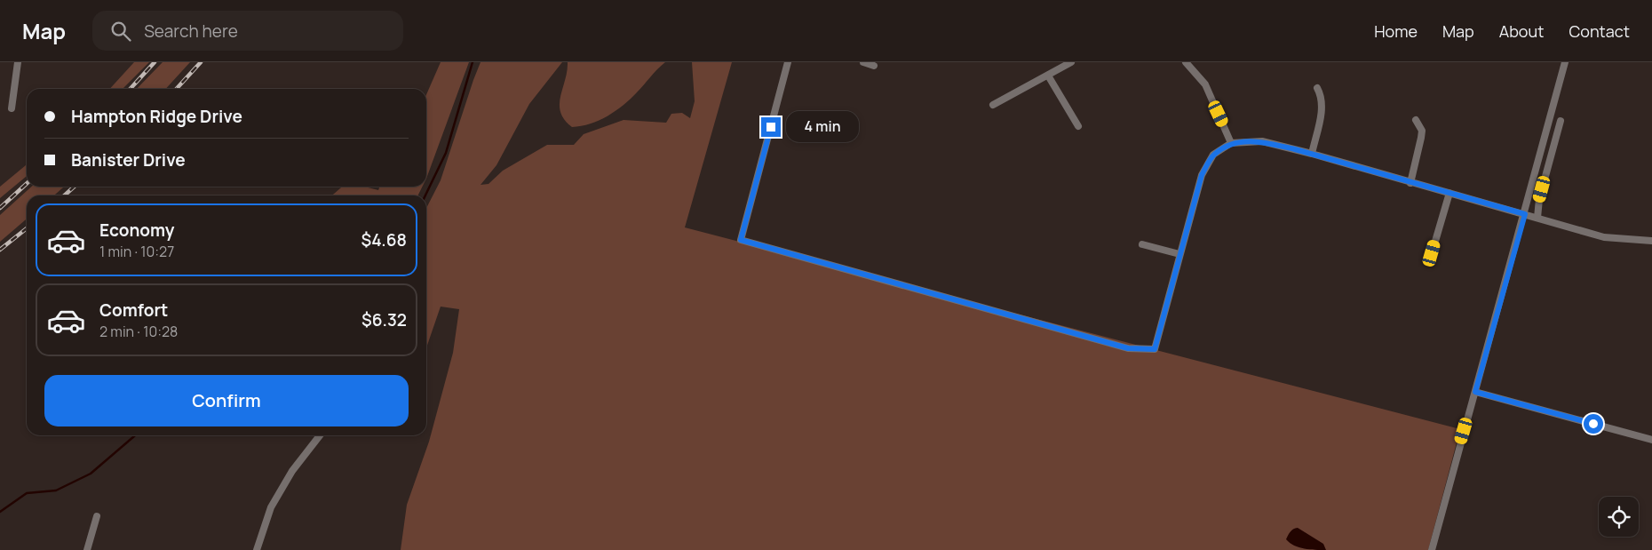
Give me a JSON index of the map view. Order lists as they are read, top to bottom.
{
  "page": {
    "header": "Map",
    "search": "Search here",
    "nav": [
      "Home",
      "Map",
      "About",
      "Contact"
    ],
    "banner": ["Hampton Ridge Drive", "Banister Drive"],
    "bubble": "4 min",
    "list": [
      {
        "name": "Economy",
        "note": "1 min · 10:27",
        "value": "$4.68"
      },
      {
        "name": "Comfort",
        "note": "2 min · 10:28",
        "value": "$6.32"
      }
    ],
    "buttons": "Confirm"
  }
}
